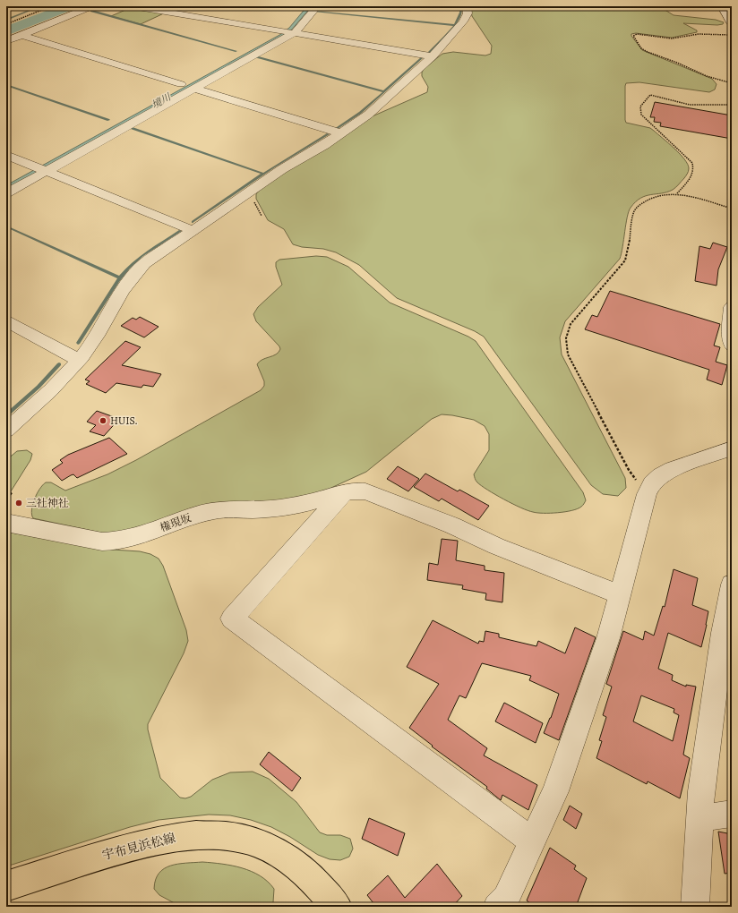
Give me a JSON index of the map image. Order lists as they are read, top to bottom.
{
  "streets": {
    "main road": ["宇布見浜松線"],
    "street": ["権現坂"]
  },
  "water": ["境川"],
  "places": ["HUIS.", "三社神社"]
}
